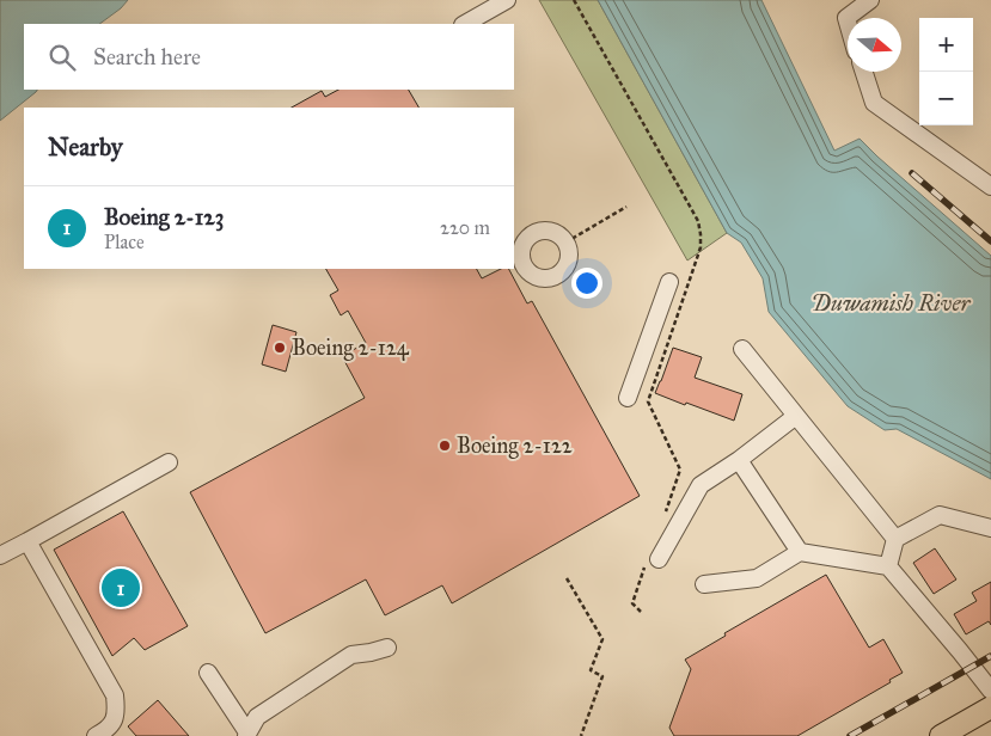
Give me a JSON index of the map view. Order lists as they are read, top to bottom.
{
  "water": ["Duwamish River"],
  "places": ["Boeing 2-124", "Boeing 2-122"],
  "north": "right",
  "page": {
    "map_buttons": ["+", "−"],
    "search": "Search here",
    "heading": "Nearby",
    "list": [
      {
        "mark": "1",
        "name": "Boeing 2-123",
        "note": "Place",
        "value": "220 m"
      }
    ],
    "pins": "1"
  }
}
